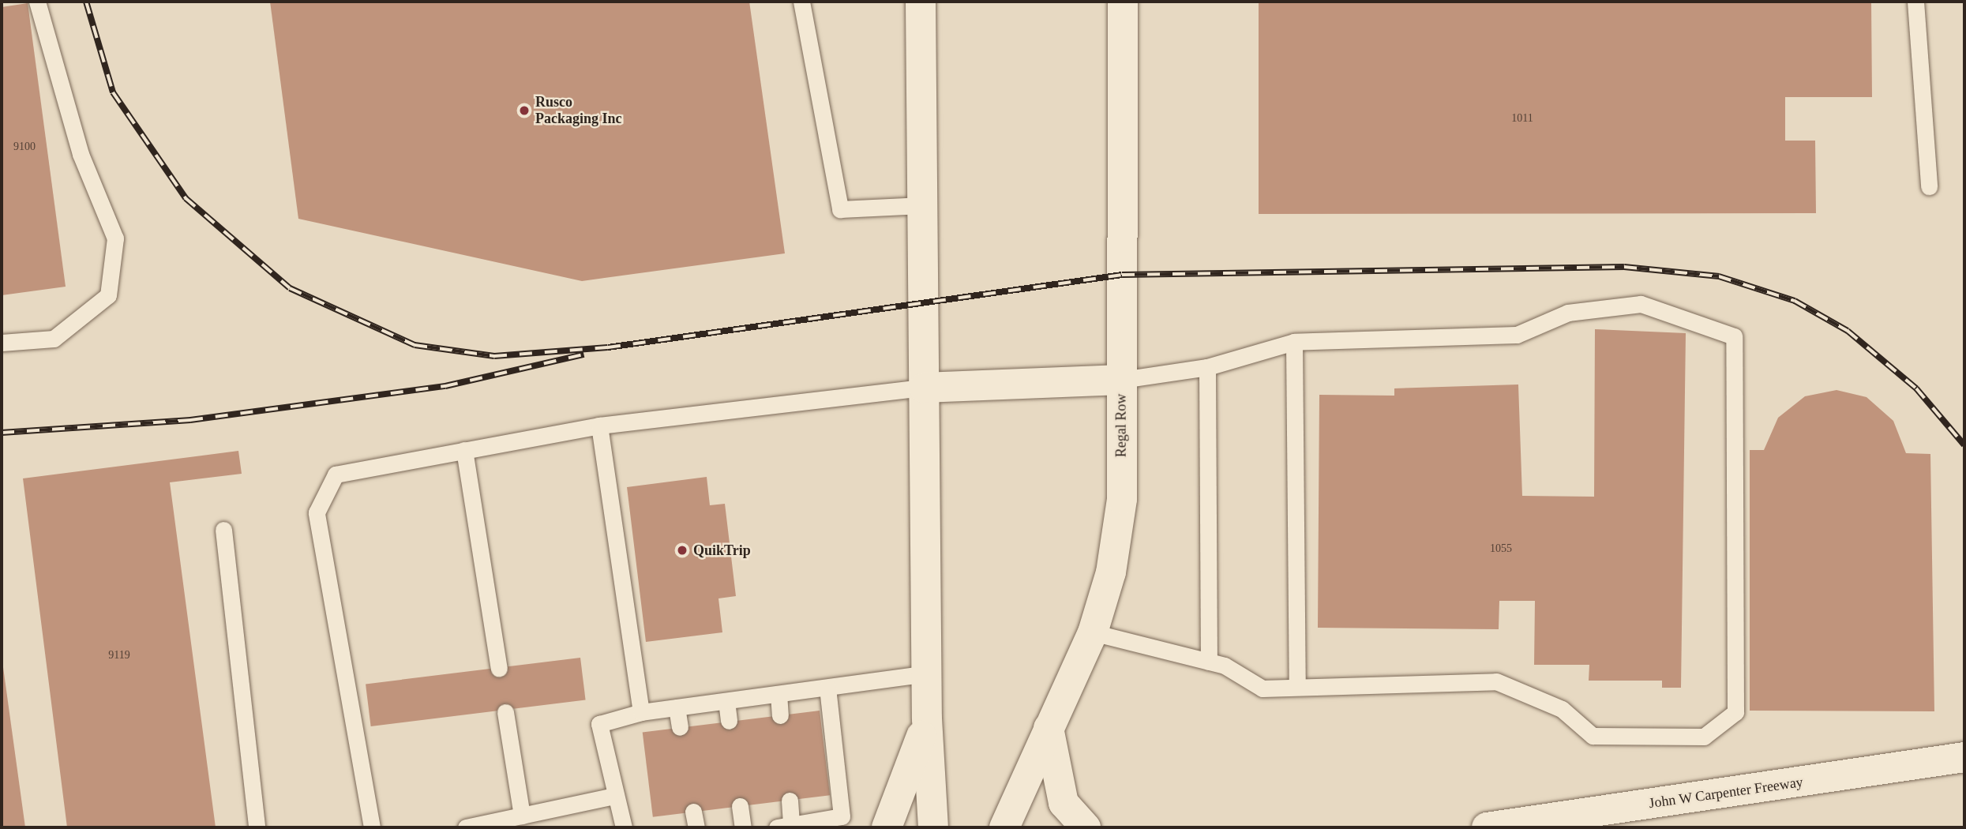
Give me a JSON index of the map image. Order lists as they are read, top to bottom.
{
  "streets": {
    "main road": ["Regal Row", "John W Carpenter Freeway"]
  },
  "places": ["Rusco Packaging Inc", "QuikTrip"],
  "house_numbers": [
    "1011",
    "9100",
    "1055",
    "9119"
  ]
}
